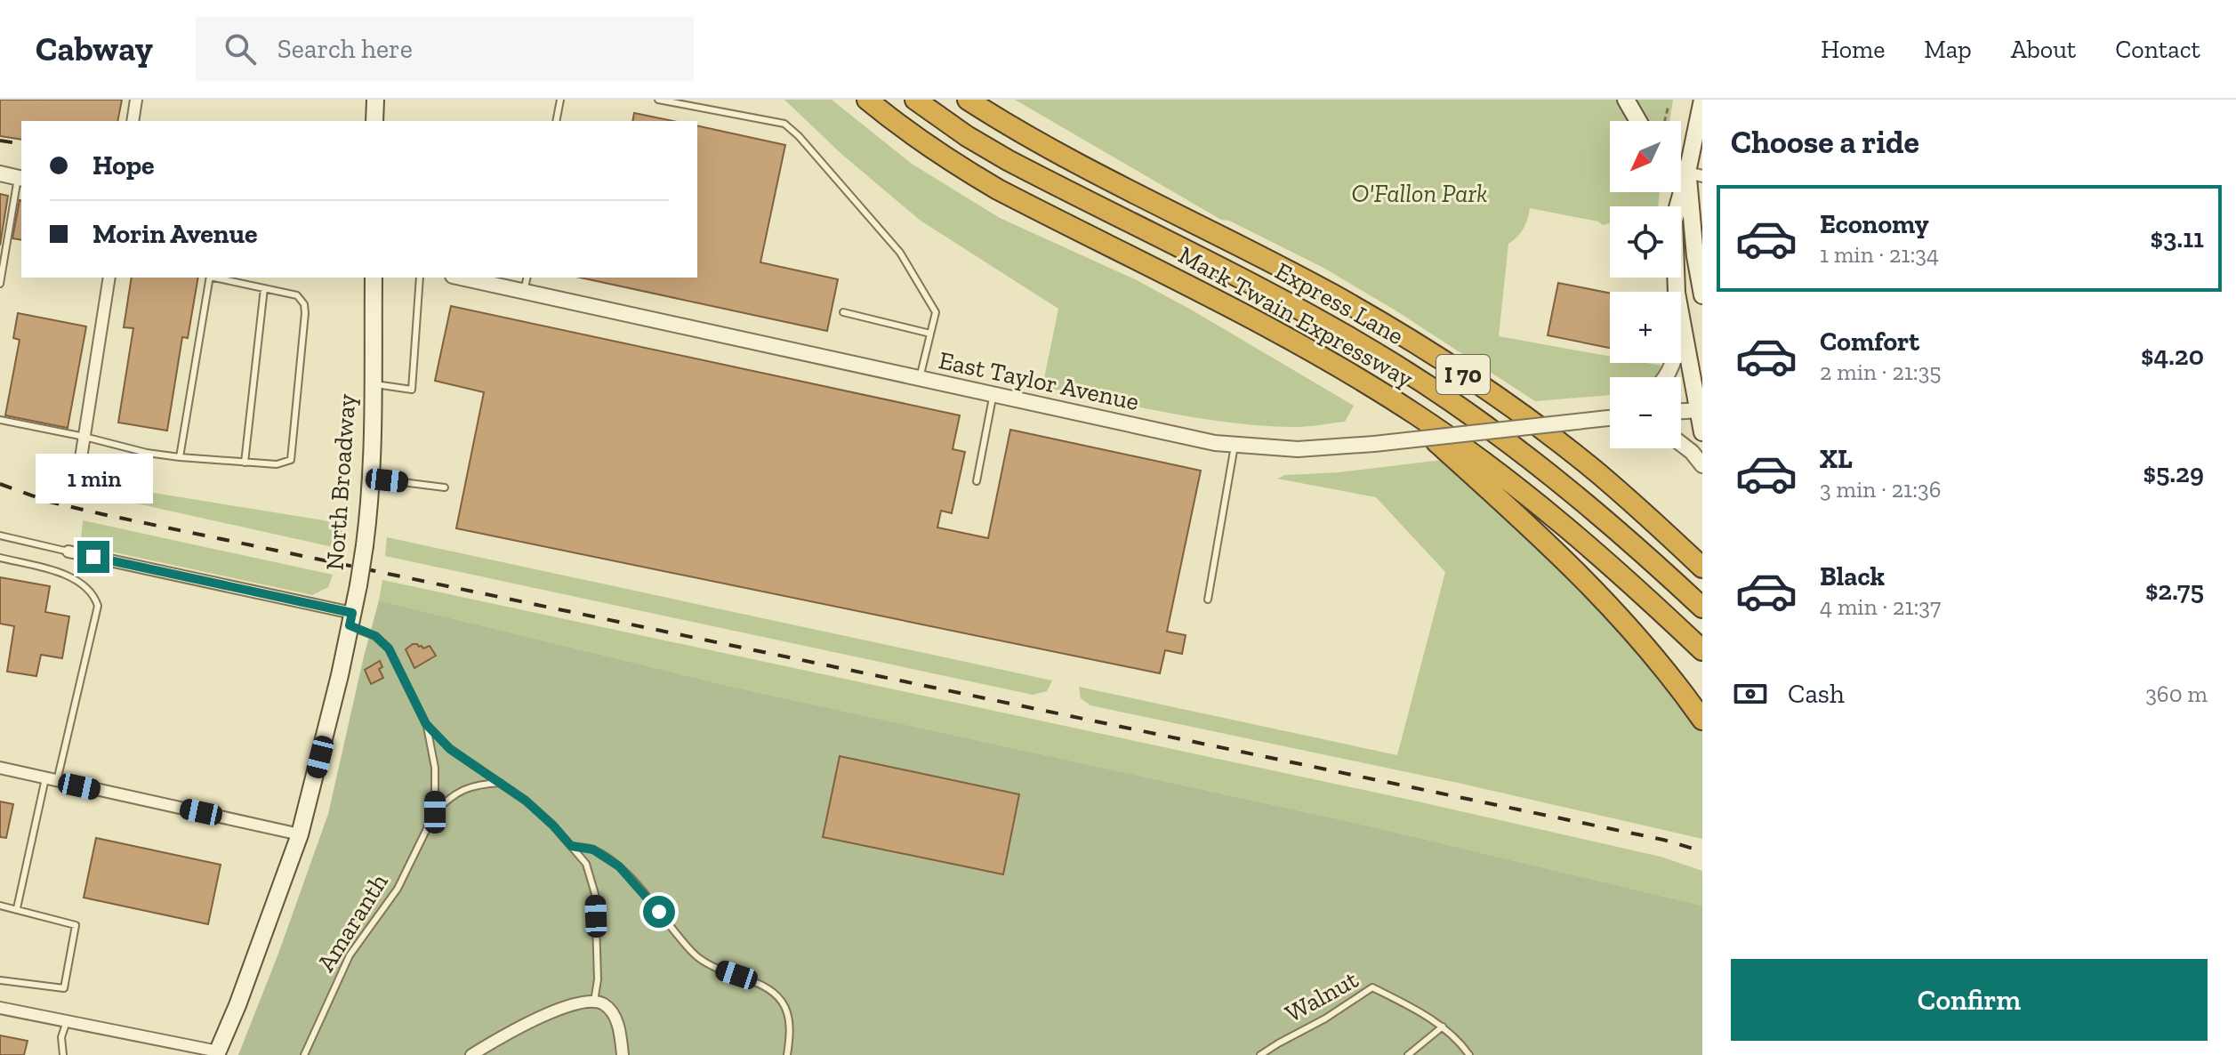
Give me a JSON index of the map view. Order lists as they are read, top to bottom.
{
  "streets": {
    "highway": ["Express Lane", "Mark Twain Expressway", "I 70"],
    "main road": ["North Broadway"],
    "street": ["East Taylor Avenue"],
    "lane": ["Amaranth", "Walnut"]
  },
  "parks": ["O'Fallon Park"],
  "north": "bottom left",
  "page": {
    "header": "Cabway",
    "search": "Search here",
    "nav": [
      "Home",
      "Map",
      "About",
      "Contact"
    ],
    "heading": "Choose a ride",
    "map_buttons": ["+", "−"],
    "banner": ["Hope", "Morin Avenue"],
    "list": [
      {
        "name": "Economy",
        "note": "1 min · 21:34",
        "value": "$3.11"
      },
      {
        "name": "Comfort",
        "note": "2 min · 21:35",
        "value": "$4.20"
      },
      {
        "name": "XL",
        "note": "3 min · 21:36",
        "value": "$5.29"
      },
      {
        "name": "Black",
        "note": "4 min · 21:37",
        "value": "$2.75"
      }
    ],
    "bubble": "1 min",
    "pay": ["Cash", "360 m"],
    "buttons": "Confirm"
  }
}
